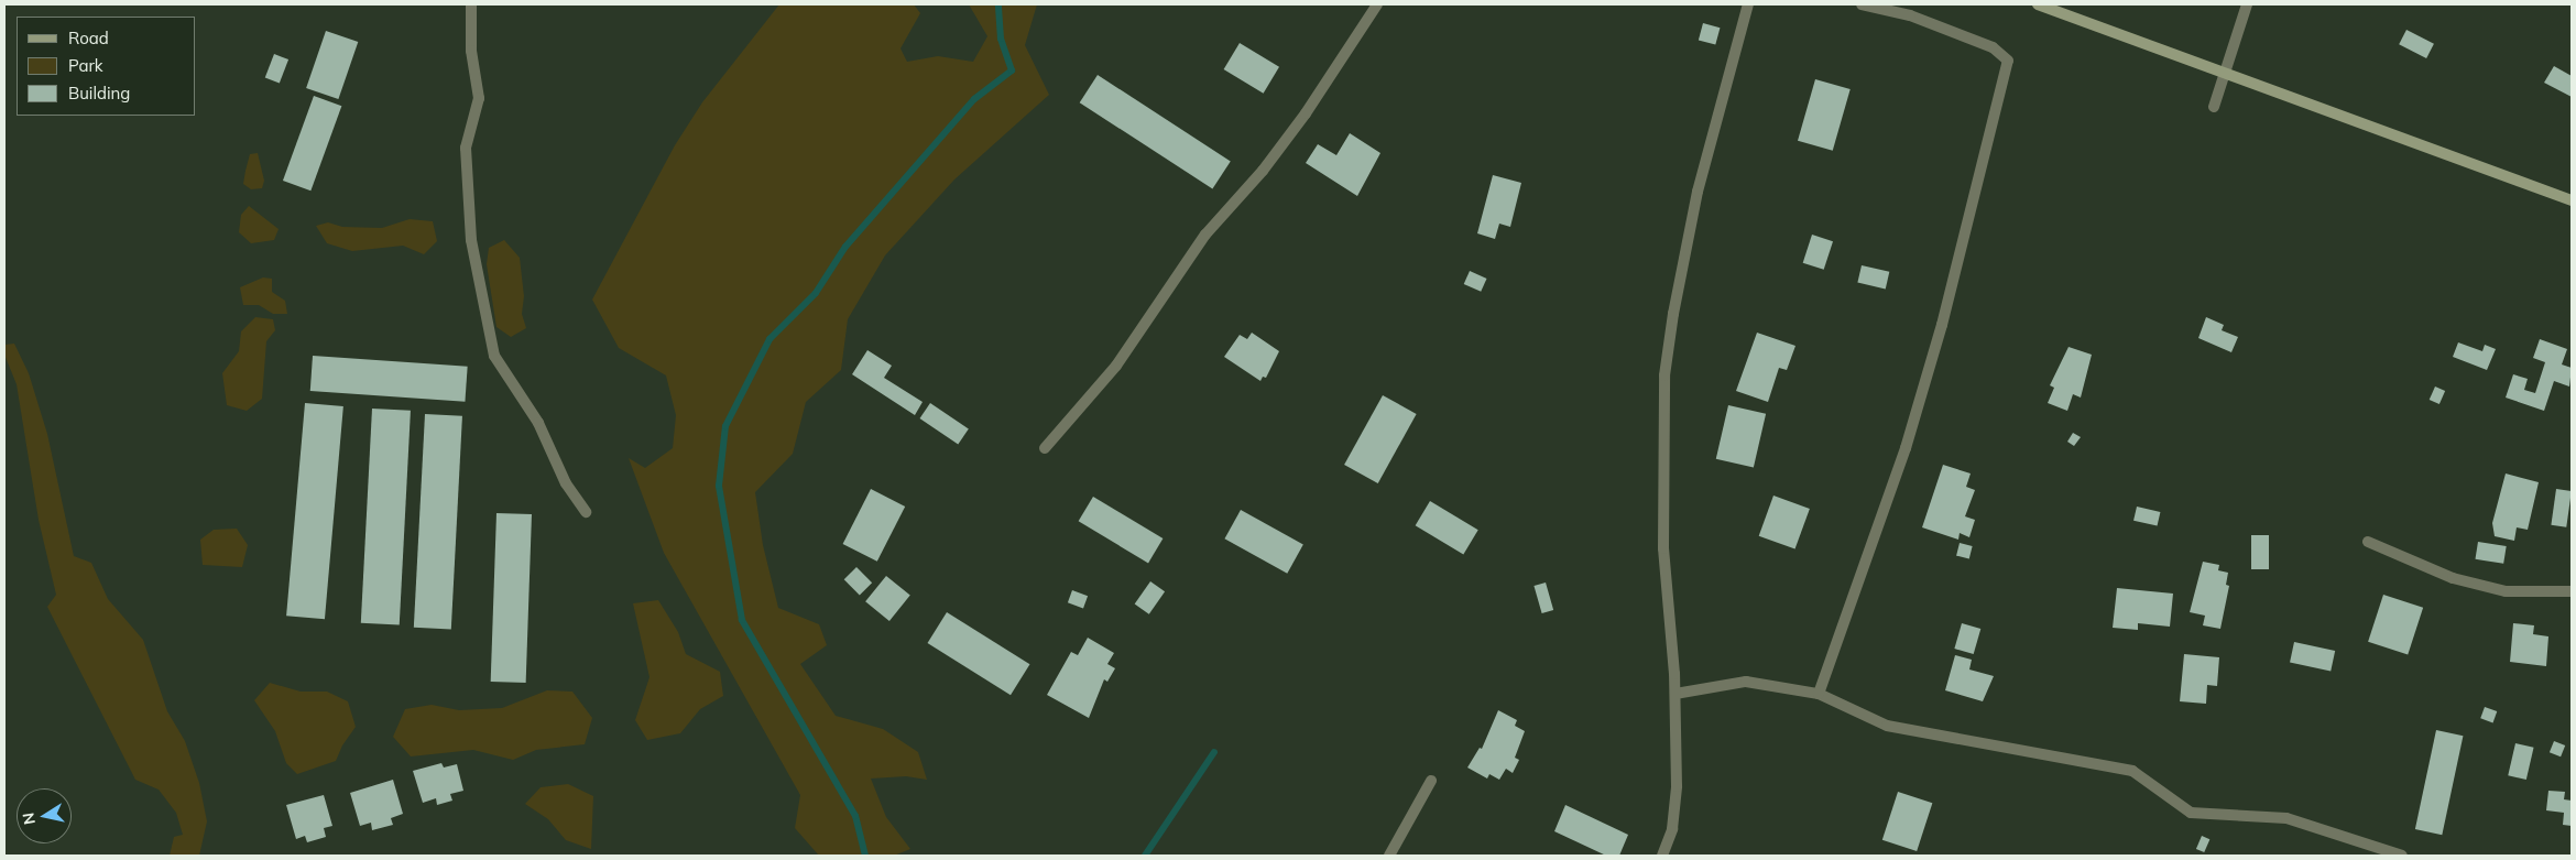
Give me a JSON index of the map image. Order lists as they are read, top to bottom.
{
  "legend": ["Road", "Park", "Building"],
  "north": "left"
}
